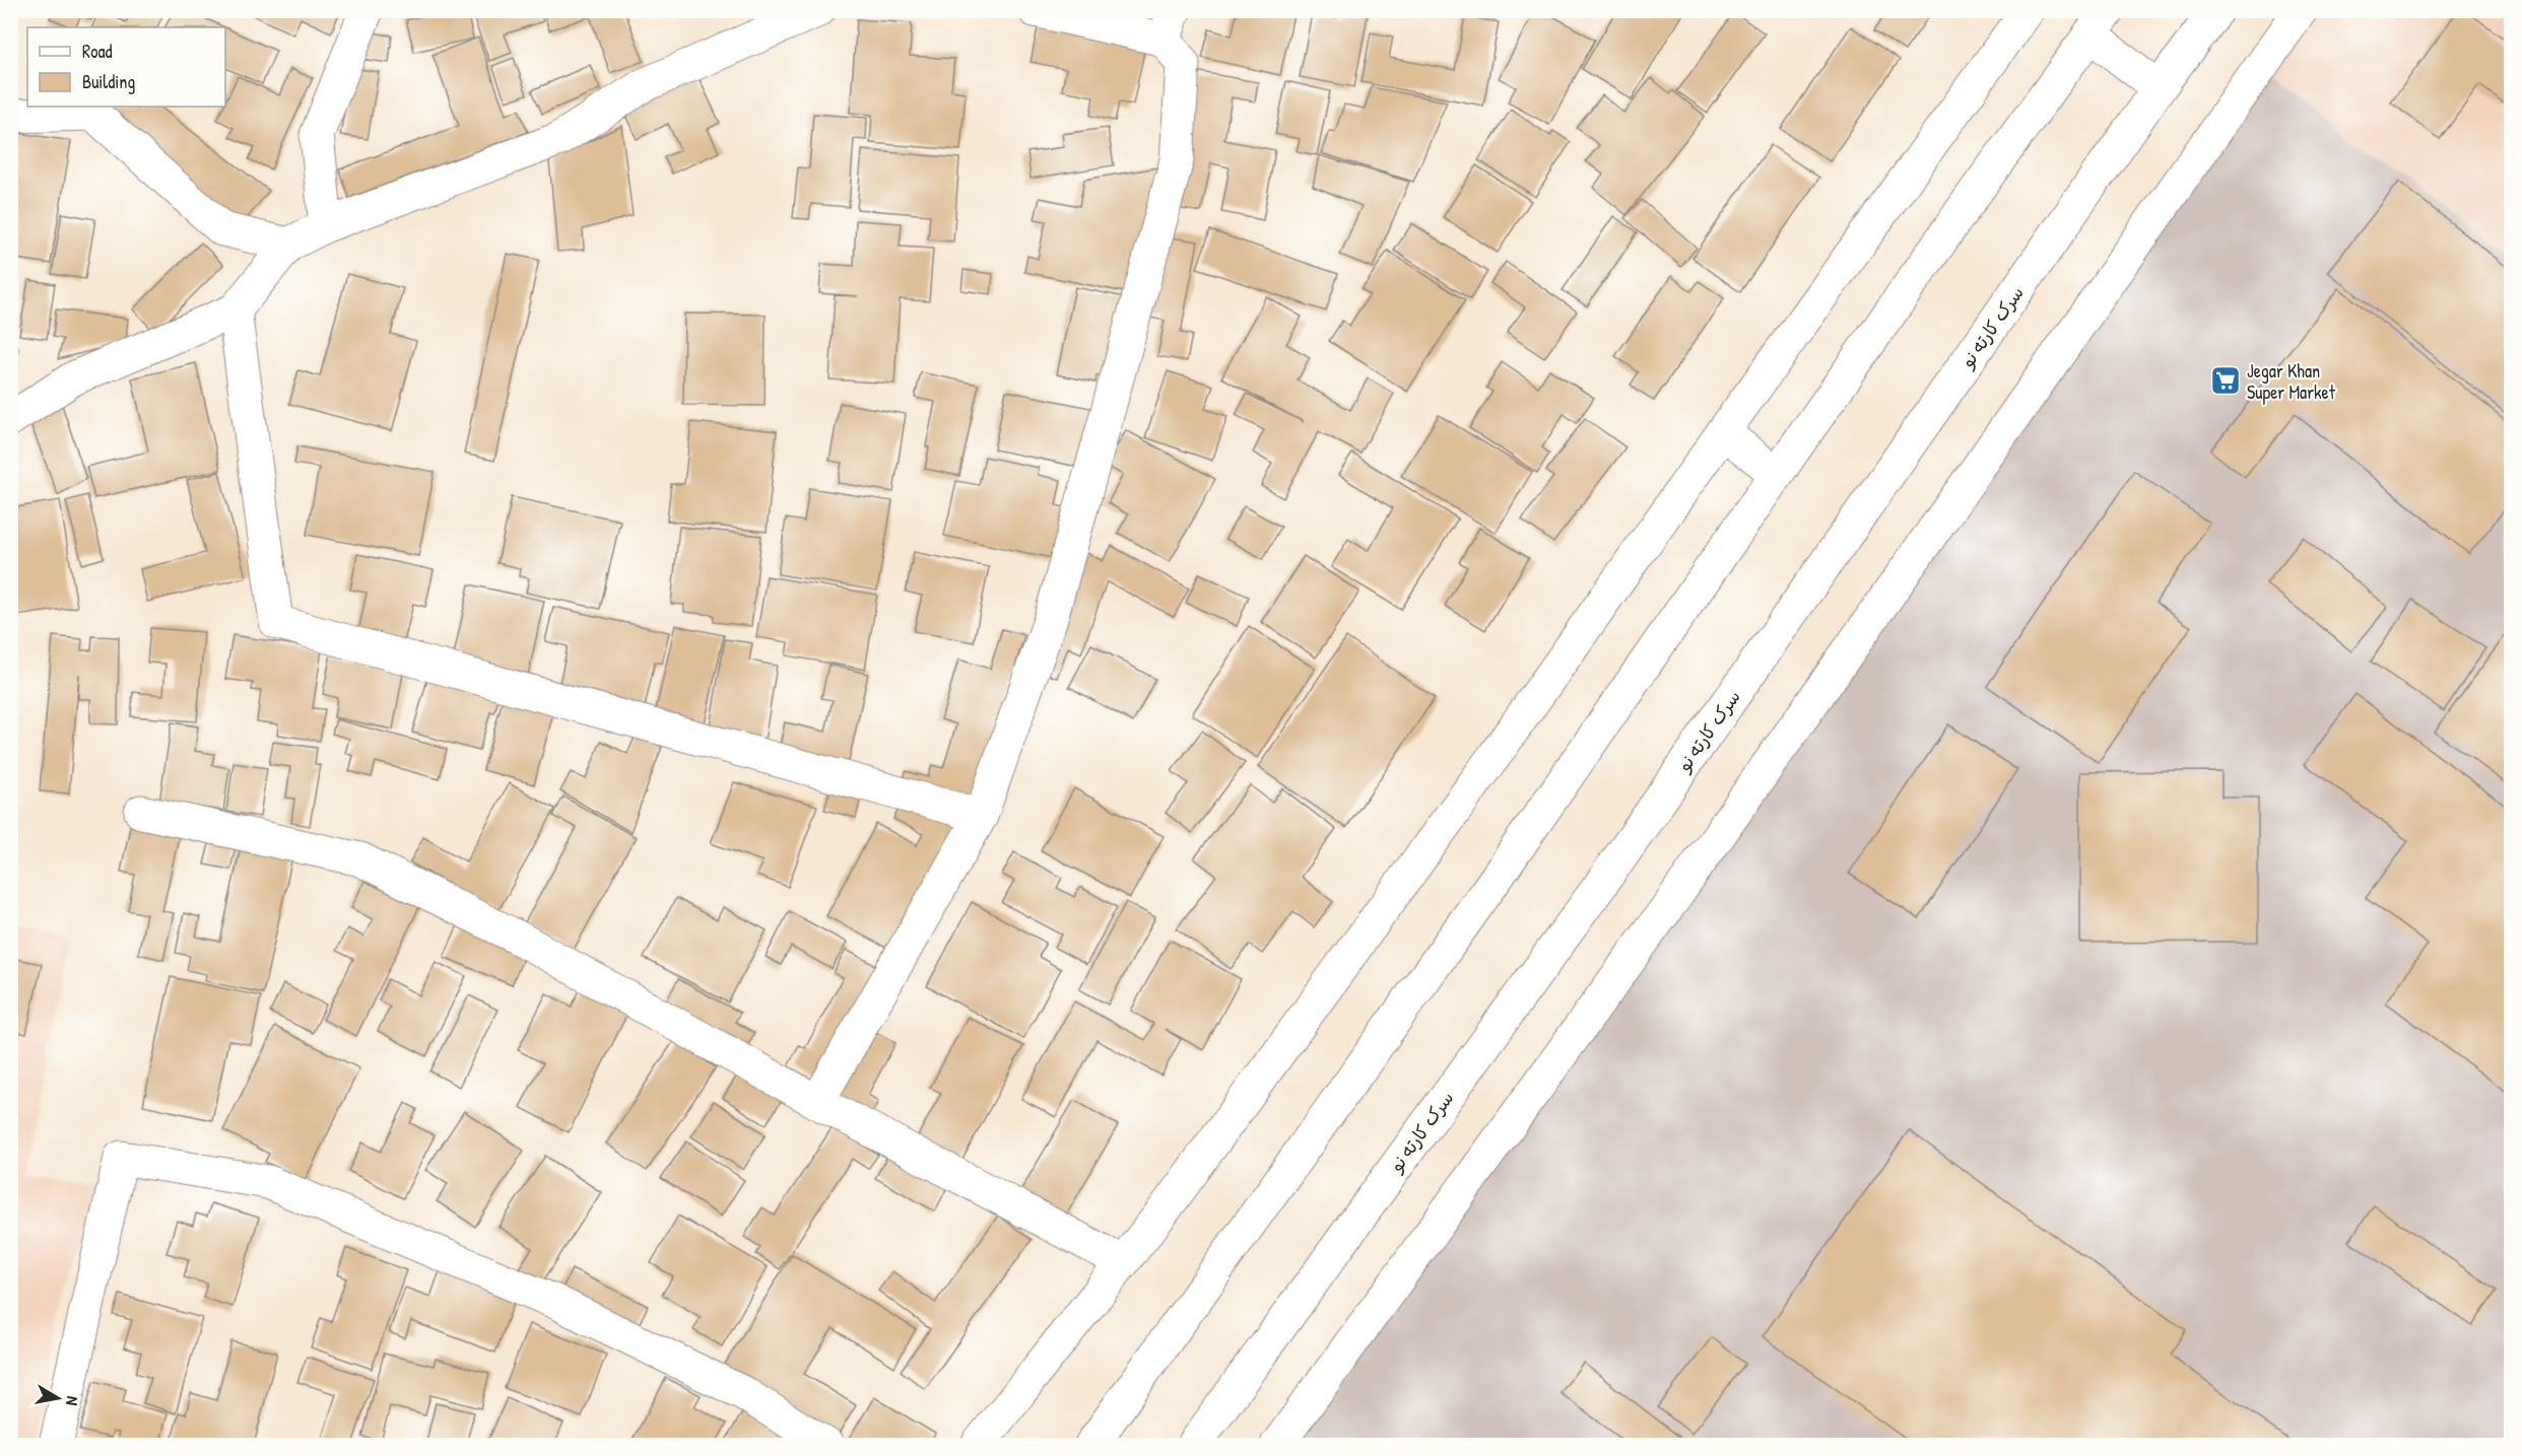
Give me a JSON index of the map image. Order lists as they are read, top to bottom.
{
  "streets": {
    "main road": ["سرک کارته نو"]
  },
  "places": {
    "supermarket": ["Jegar Khan Super Market"]
  },
  "legend": ["Road", "Building"],
  "north": "right"
}
